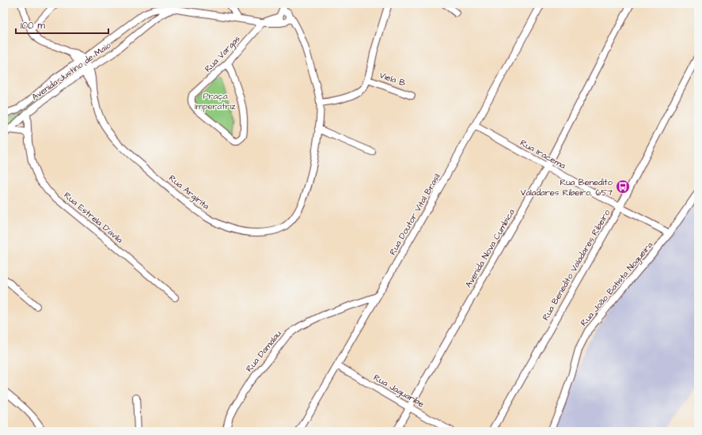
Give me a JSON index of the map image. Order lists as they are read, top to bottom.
{
  "streets": {
    "street": [
      "Rua Vargas",
      "Avenida Justino de Maio",
      "Viela B",
      "Rua Iracema",
      "Rua Argirita",
      "Rua Doutor Vital Brasil",
      "Rua Estrela D'ávila",
      "Avenida Nova Cumbica",
      "Rua Benedito Valadares Ribeiro",
      "Rua João Batista Nogueira",
      "Rua Damalau",
      "Rua Jaguaribe"
    ]
  },
  "crossings": [
    ["Avenida Justino de Maio", "Rua Argirita"],
    ["Avenida Justino de Maio", "Rua Estrela D'ávila"],
    ["Rua Iracema", "Rua Doutor Vital Brasil"],
    ["Rua Iracema", "Avenida Nova Cumbica"],
    ["Rua Iracema", "Rua Benedito Valadares Ribeiro"],
    ["Rua Iracema", "Rua João Batista Nogueira"],
    ["Rua Doutor Vital Brasil", "Rua Damalau"],
    ["Rua Doutor Vital Brasil", "Rua Jaguaribe"],
    ["Avenida Nova Cumbica", "Rua Jaguaribe"]
  ],
  "parks": ["Praça Imperatriz"],
  "places": {
    "bus stop": ["Rua Benedito Valadares Ribeiro, 657"]
  },
  "scale_bar": "100 m"
}
